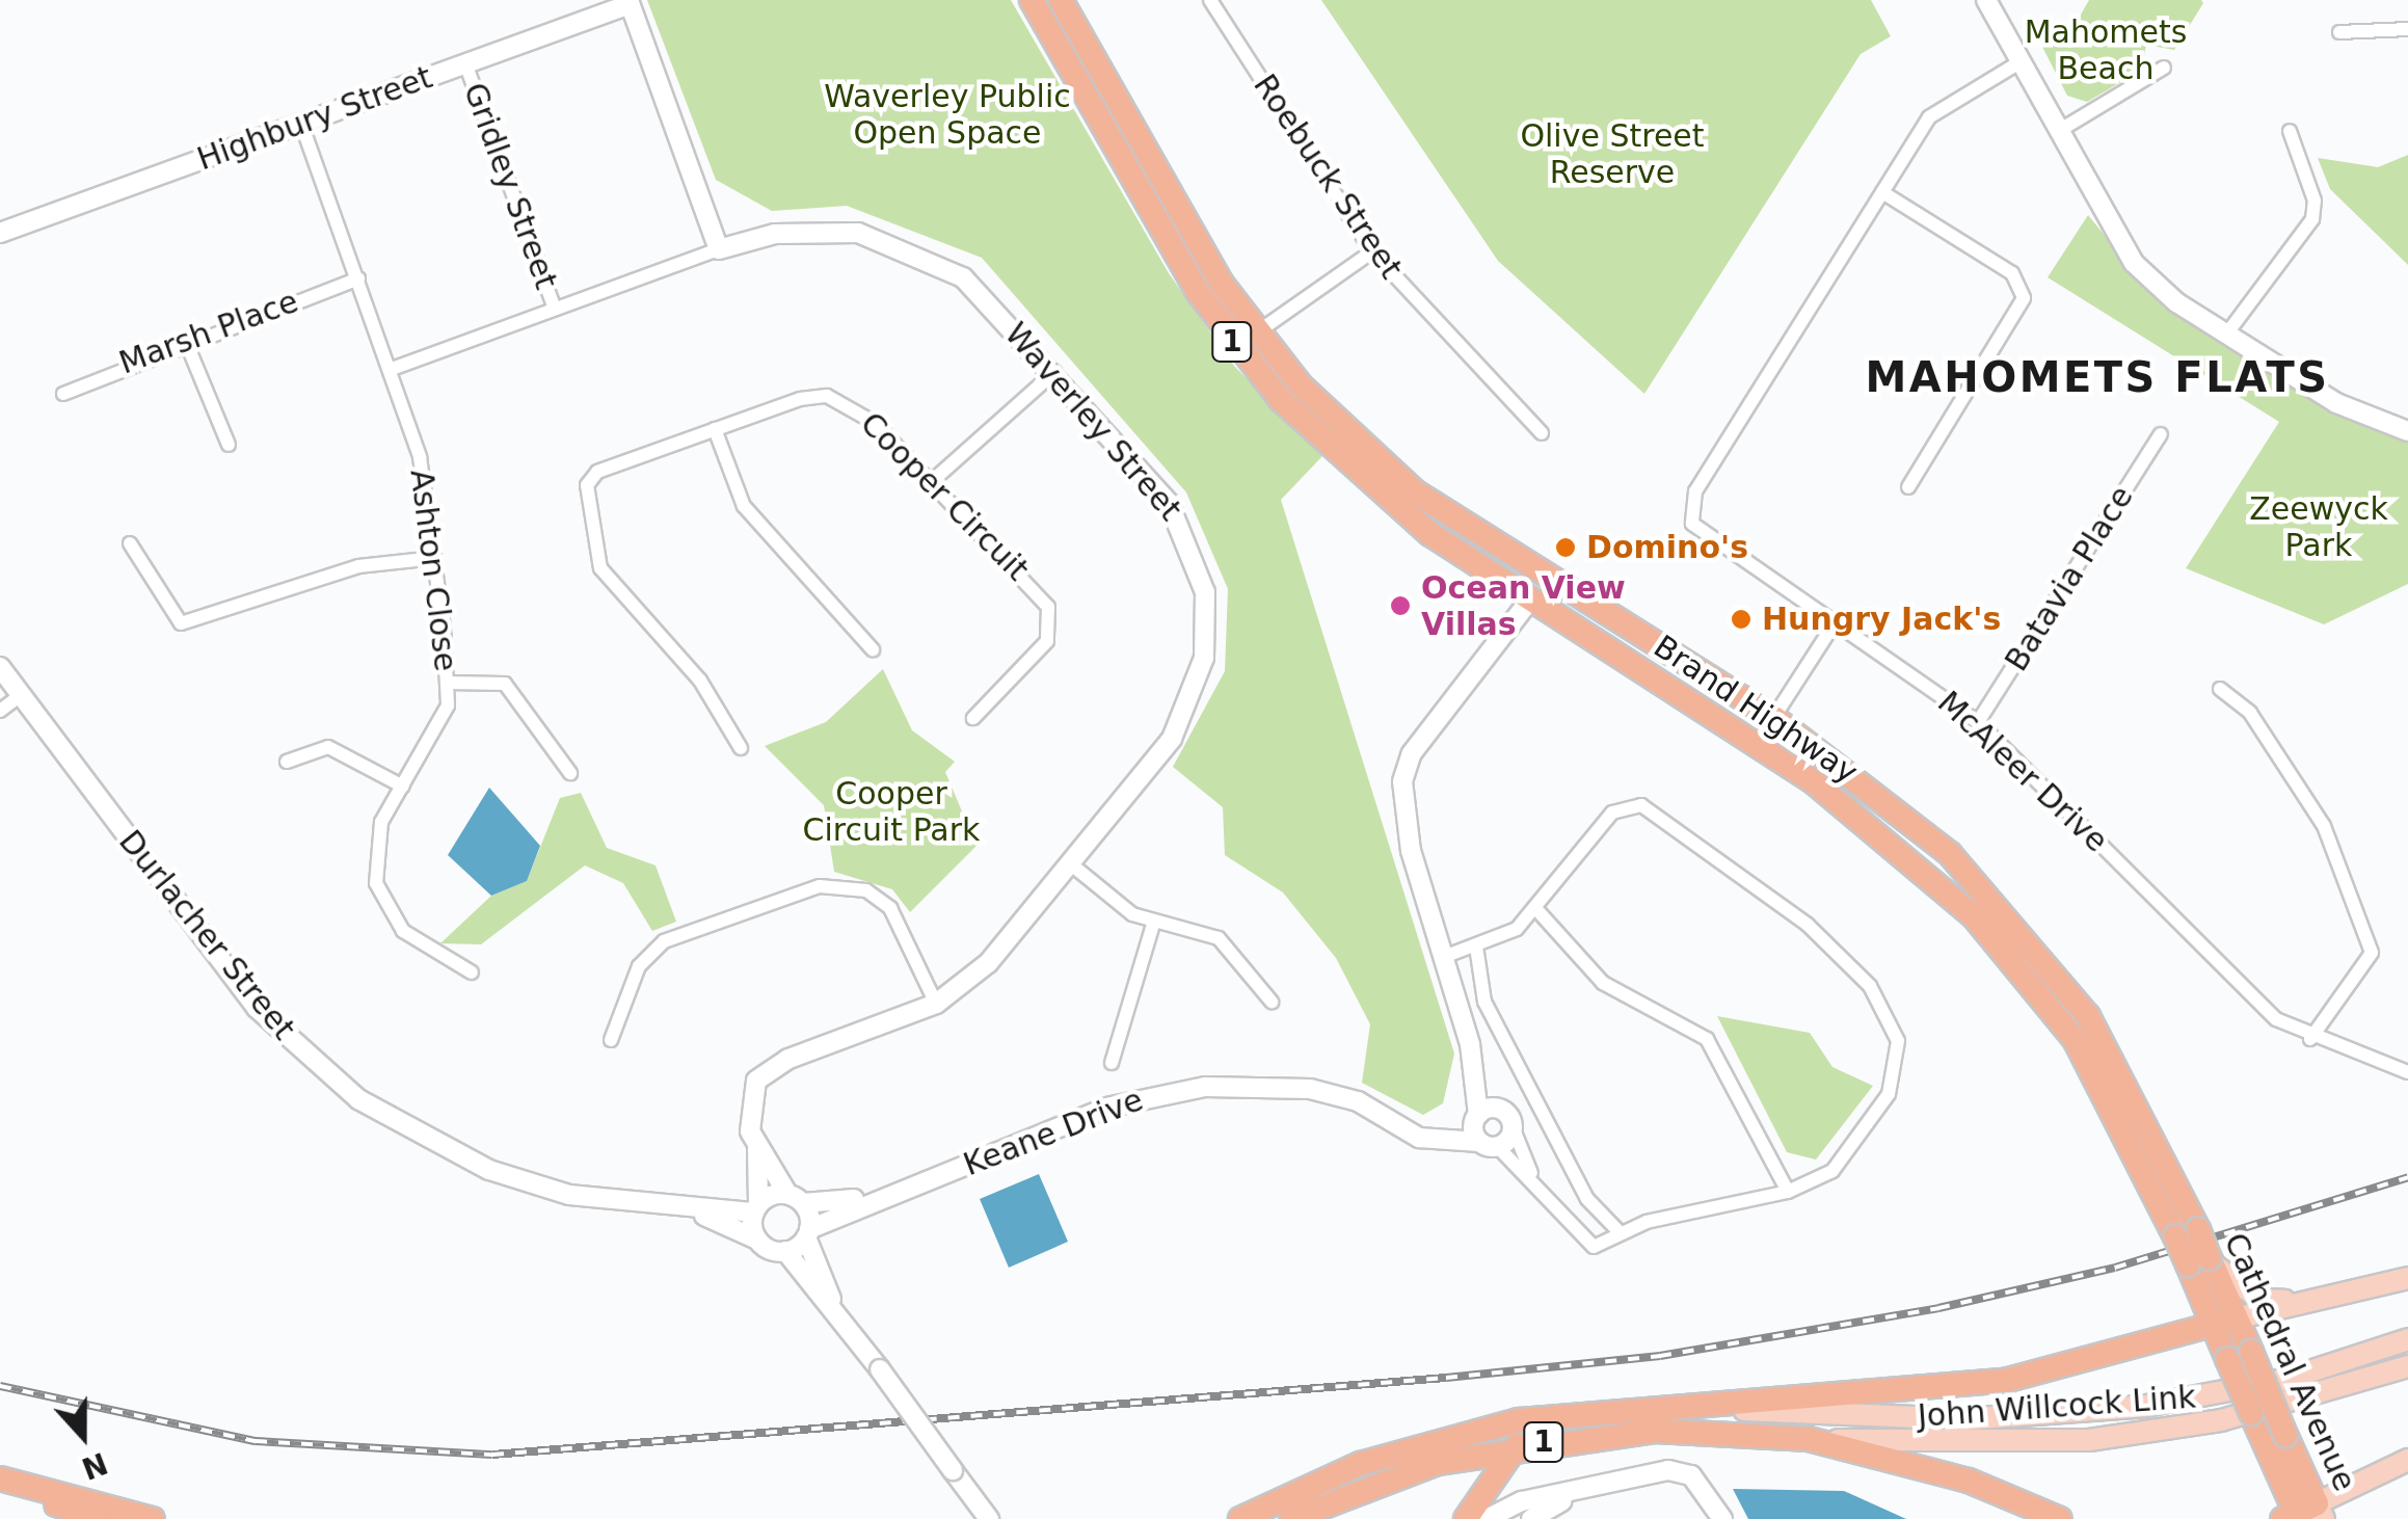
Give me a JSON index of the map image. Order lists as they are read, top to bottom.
{
  "streets": {
    "highway": ["1", "Brand Highway", "Cathedral Avenue"],
    "main road": ["John Willcock Link"],
    "street": [
      "Highbury Street",
      "Roebuck Street",
      "Gridley Street",
      "Marsh Place",
      "Waverley Street",
      "Cooper Circuit",
      "Ashton Close",
      "Batavia Place",
      "McAleer Drive",
      "Durlacher Street",
      "Keane Drive"
    ]
  },
  "crossings": [
    ["Highbury Street", "Gridley Street"],
    ["Highbury Street", "Ashton Close"],
    ["Gridley Street", "Waverley Street"],
    ["Marsh Place", "Ashton Close"],
    ["1", "Cathedral Avenue"],
    ["1", "John Willcock Link"],
    ["Waverley Street", "Ashton Close"],
    ["Waverley Street", "Durlacher Street"],
    ["Waverley Street", "Keane Drive"],
    ["Batavia Place", "McAleer Drive"],
    ["Brand Highway", "Cathedral Avenue"],
    ["Durlacher Street", "Keane Drive"]
  ],
  "districts": ["MAHOMETS FLATS"],
  "parks": [
    "Mahomets Beach",
    "Waverley Public Open Space",
    "Olive Street Reserve",
    "Zeewyck Park",
    "Cooper Circuit Park"
  ],
  "places": ["Domino's", "Ocean View Villas", "Hungry Jack's"],
  "north": "bottom"
}
